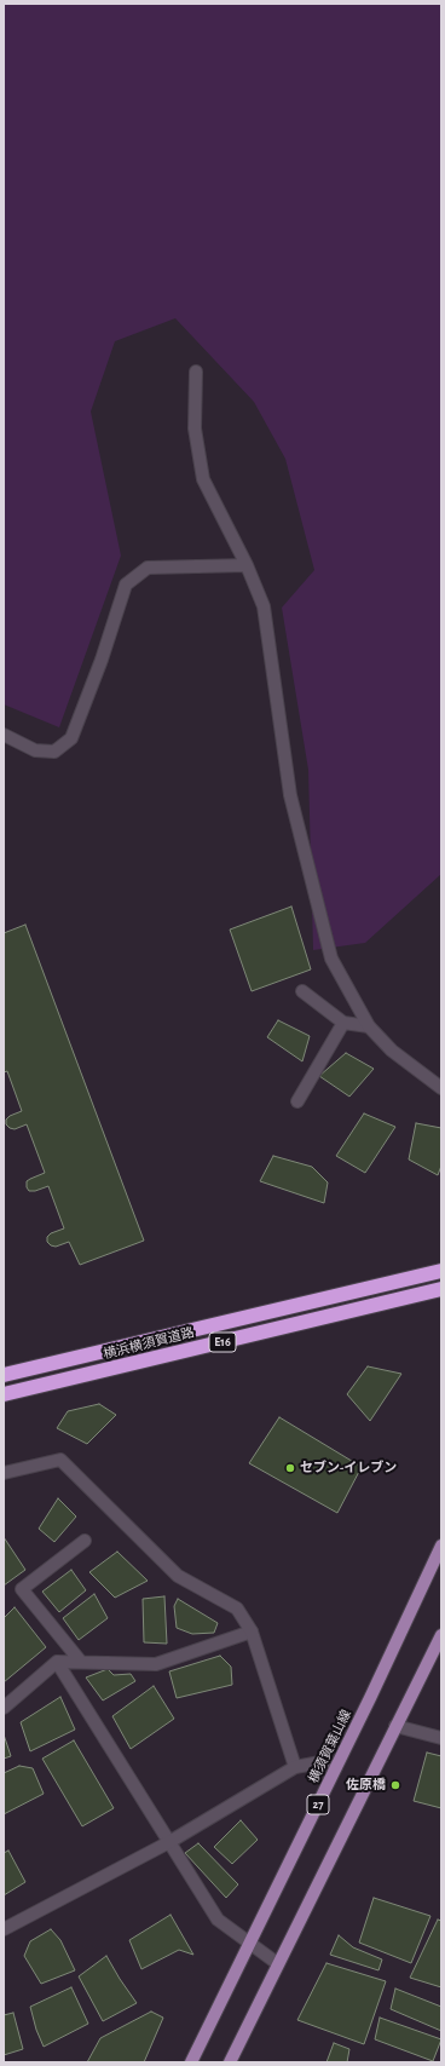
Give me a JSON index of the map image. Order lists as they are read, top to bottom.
{
  "streets": {
    "highway": ["E16", "横浜横須賀道路"],
    "main road": ["横須賀葉山線", "27"]
  },
  "places": ["セブン-イレブン", "佐原橋"]
}
